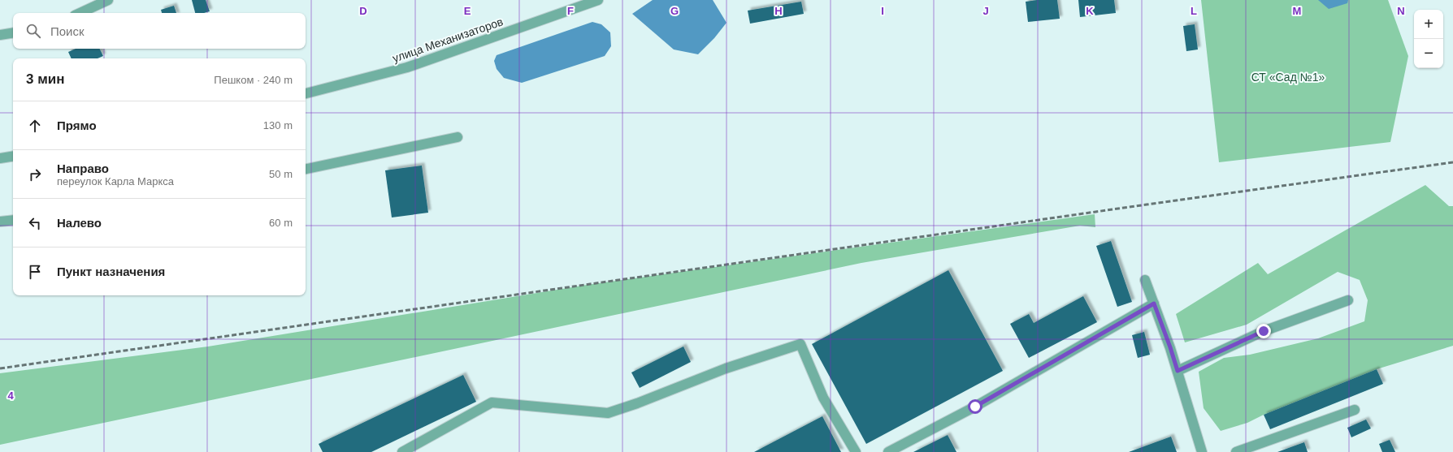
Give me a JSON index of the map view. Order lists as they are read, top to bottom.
{
  "streets": {
    "street": ["улица Механизаторов"]
  },
  "parks": ["СТ «Сад №1»"],
  "page": {
    "map_buttons": ["+", "−"],
    "search": "Поиск",
    "heading": ["3 мин", "Пешком · 240 m"],
    "list": [
      ["Прямо", "130 m"],
      ["Направо", "переулок Карла Маркса", "50 m"],
      ["Налево", "60 m"],
      "Пункт назначения"
    ]
  },
  "grid": {
    "columns": [
      "D",
      "E",
      "F",
      "G",
      "H",
      "I",
      "J",
      "K",
      "L",
      "M",
      "N"
    ],
    "rows": ["4"]
  }
}
